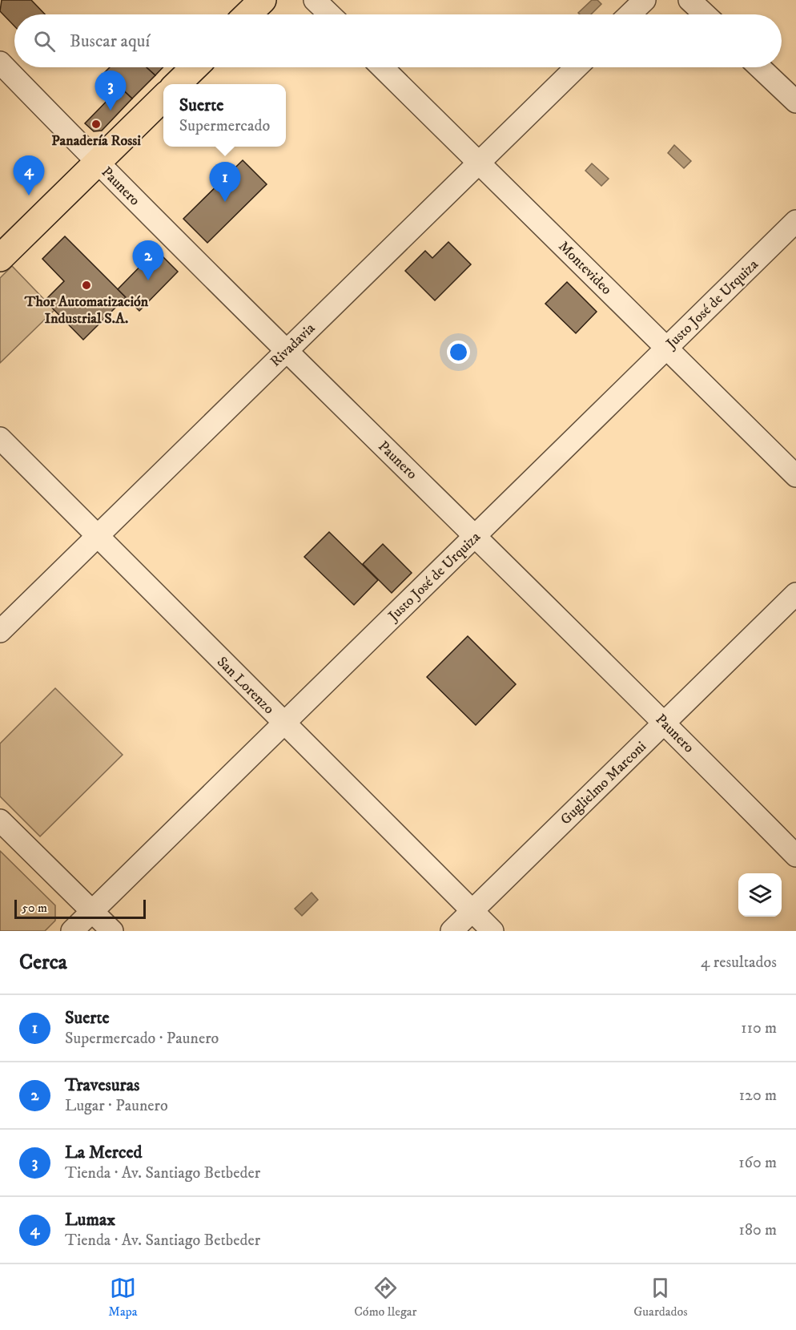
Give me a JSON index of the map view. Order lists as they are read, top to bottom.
{
  "streets": {
    "street": [
      "Paunero",
      "Montevideo",
      "Justo José de Urquiza",
      "Rivadavia",
      "San Lorenzo",
      "Guglielmo Marconi"
    ]
  },
  "crossings": [
    ["Paunero", "Justo José de Urquiza"],
    ["Paunero", "Rivadavia"],
    ["Paunero", "Guglielmo Marconi"],
    ["Montevideo", "Justo José de Urquiza"],
    ["Montevideo", "Rivadavia"],
    ["Justo José de Urquiza", "San Lorenzo"],
    ["Rivadavia", "San Lorenzo"],
    ["San Lorenzo", "Guglielmo Marconi"]
  ],
  "places": ["Panadería Rossi", "Thor Automatización Industrial S.A."],
  "scale_bar": "50 m",
  "page": {
    "search": "Buscar aquí",
    "pins": [
      "3",
      "4",
      "1",
      "2"
    ],
    "popup": ["Suerte", "Supermercado"],
    "scale": "50 m",
    "heading": ["Cerca", "4 resultados"],
    "list": [
      {
        "mark": "1",
        "name": "Suerte",
        "note": "Supermercado · Paunero",
        "value": "110 m"
      },
      {
        "mark": "2",
        "name": "Travesuras",
        "note": "Lugar · Paunero",
        "value": "120 m"
      },
      {
        "mark": "3",
        "name": "La Merced",
        "note": "Tienda · Av. Santiago Betbeder",
        "value": "160 m"
      },
      {
        "mark": "4",
        "name": "Lumax",
        "note": "Tienda · Av. Santiago Betbeder",
        "value": "180 m"
      }
    ],
    "nav": ["Mapa", "Cómo llegar", "Guardados"]
  }
}
